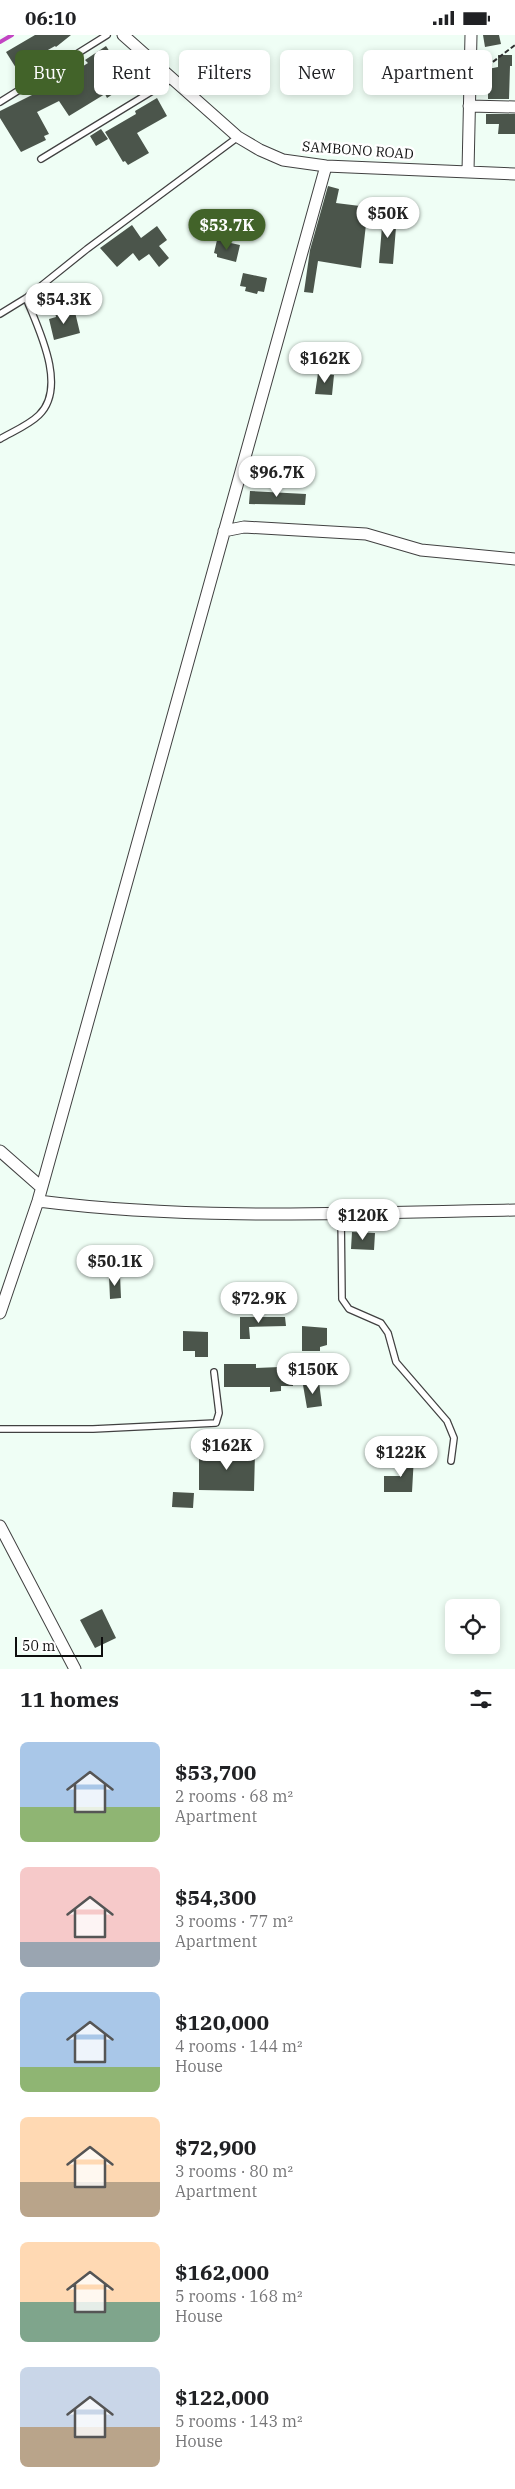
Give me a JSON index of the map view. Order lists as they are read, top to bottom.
{
  "streets": {
    "street": ["SAMBONO ROAD"]
  },
  "scale_bar": "50 m",
  "page": {
    "status": "06:10",
    "chip": [
      "Buy",
      "Rent",
      "Filters",
      "New",
      "Apartment"
    ],
    "price": [
      "$50K",
      "$53.7K",
      "$54.3K",
      "$162K",
      "$96.7K",
      "$120K",
      "$50.1K",
      "$72.9K",
      "$150K",
      "$162K",
      "$122K"
    ],
    "scale": "50 m",
    "heading": "11 homes",
    "list": [
      {
        "name": "$53,700",
        "note": "2 rooms · 68 m² · Apartment"
      },
      {
        "name": "$54,300",
        "note": "3 rooms · 77 m² · Apartment"
      },
      {
        "name": "$120,000",
        "note": "4 rooms · 144 m² · House"
      },
      {
        "name": "$72,900",
        "note": "3 rooms · 80 m² · Apartment"
      },
      {
        "name": "$162,000",
        "note": "5 rooms · 168 m² · House"
      },
      {
        "name": "$122,000",
        "note": "5 rooms · 143 m² · House"
      }
    ]
  }
}
